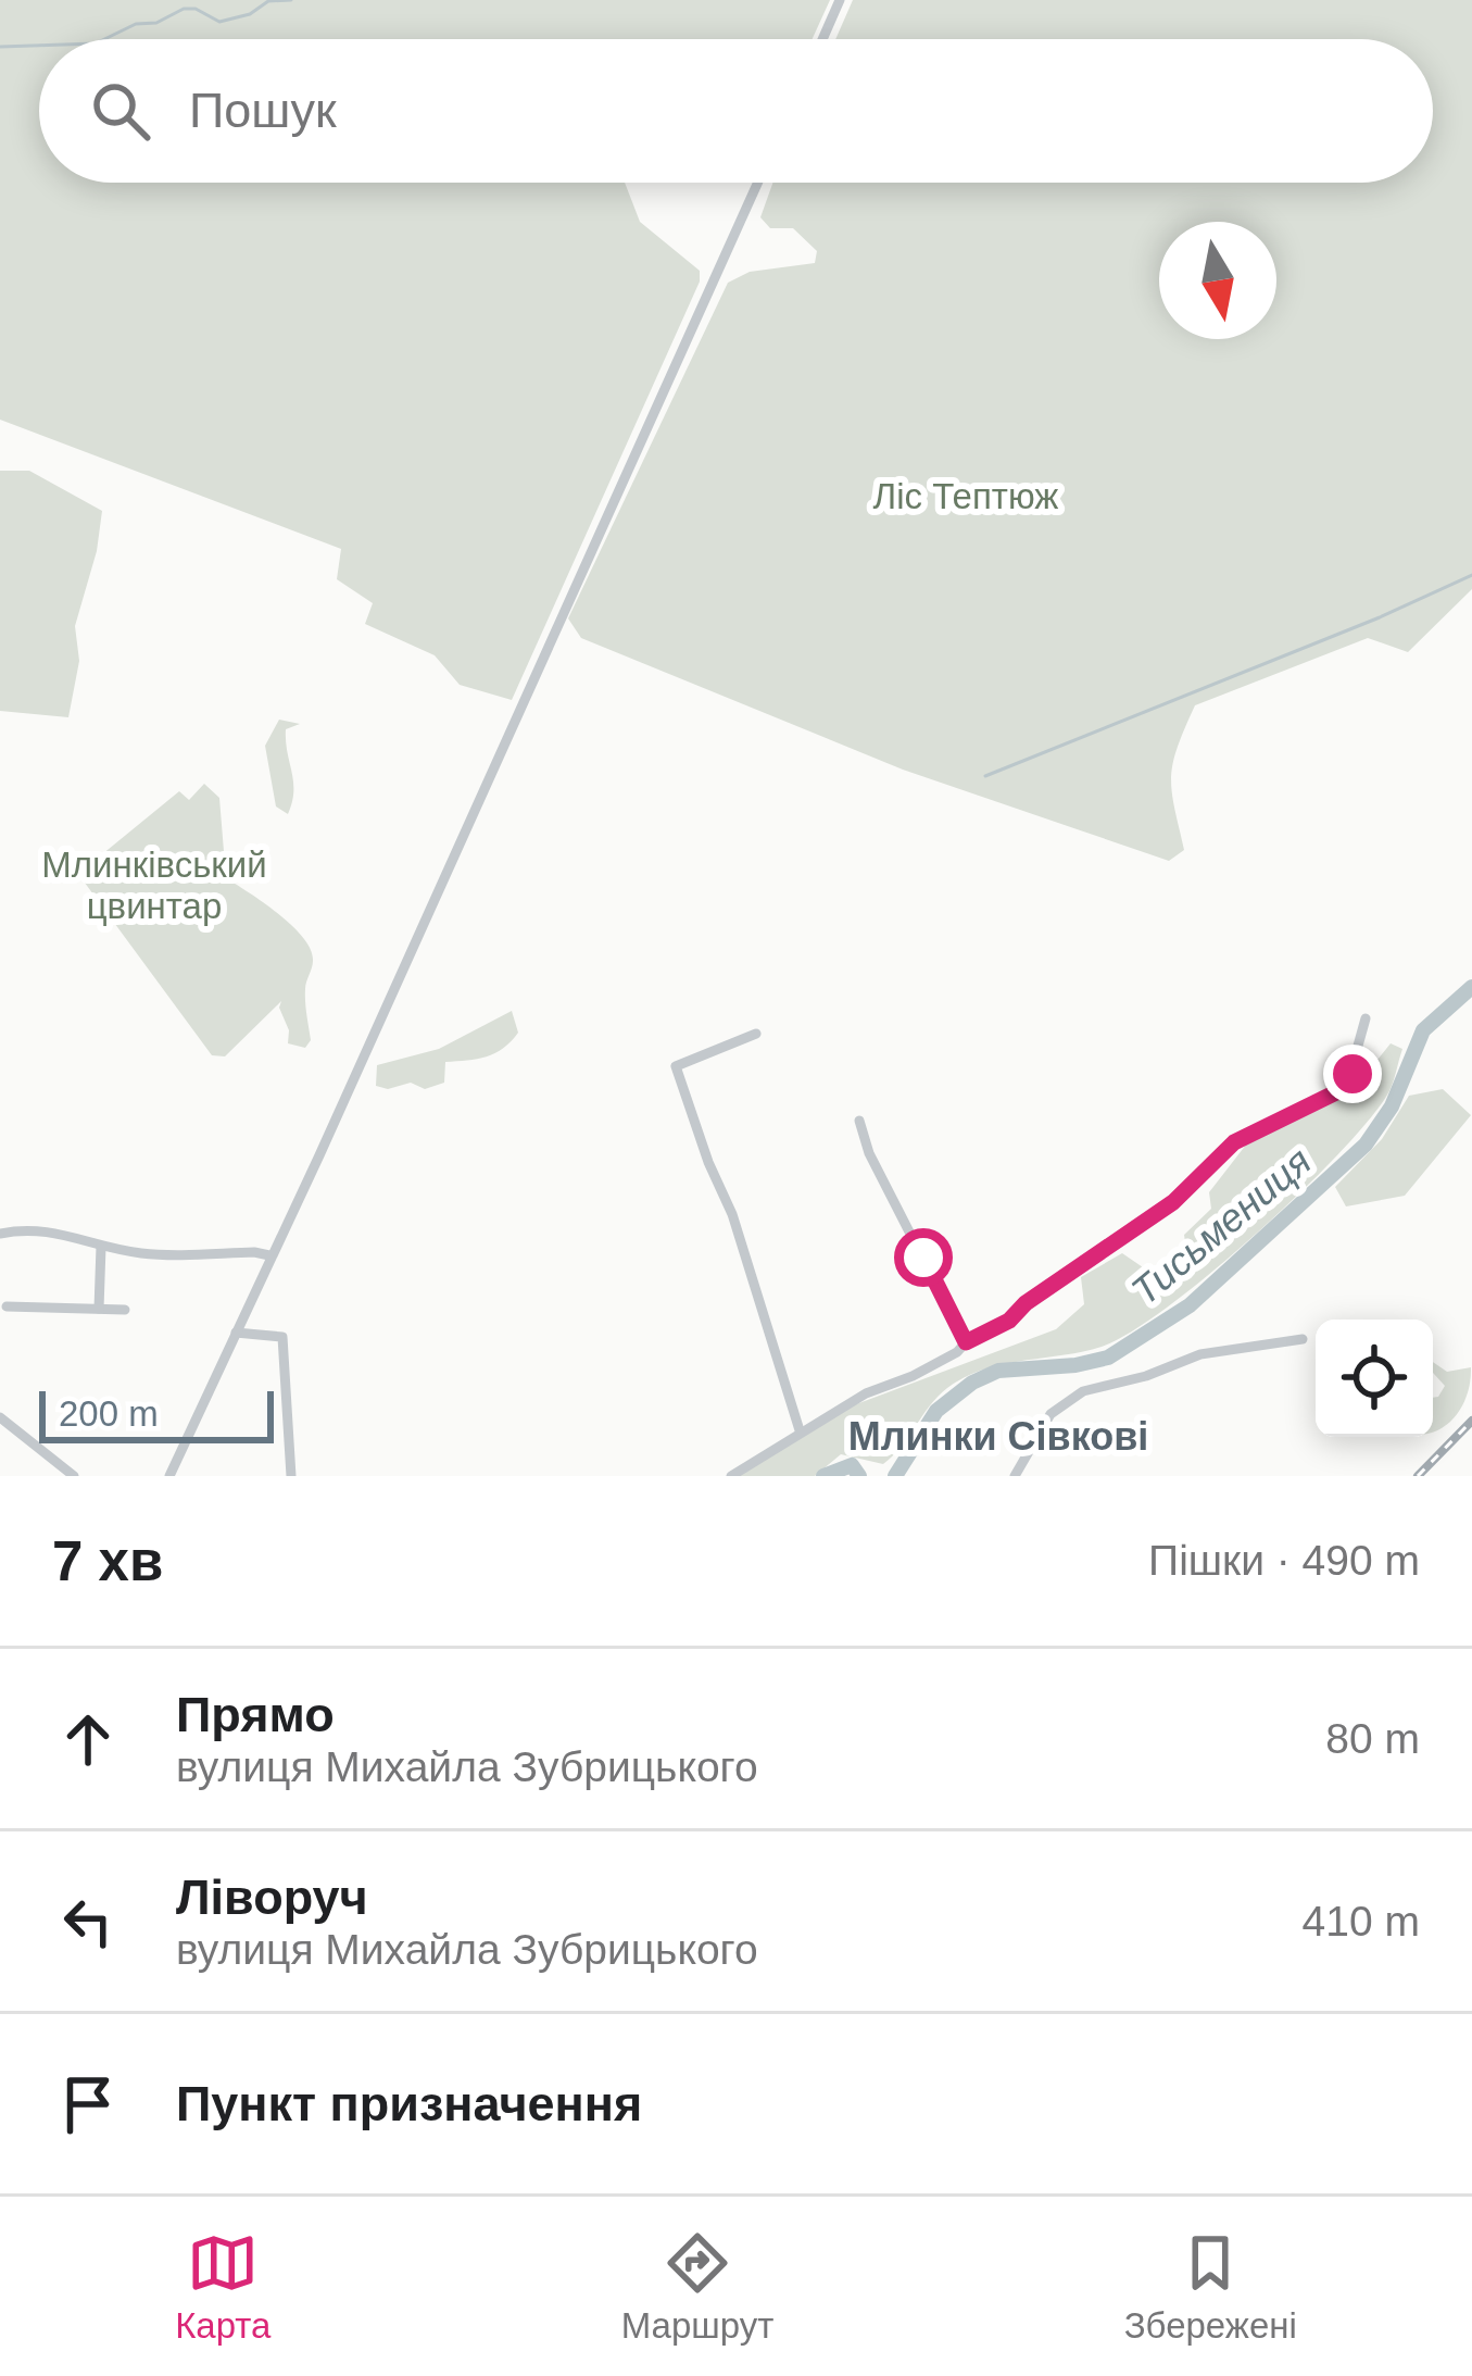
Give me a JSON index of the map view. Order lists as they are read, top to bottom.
{
  "districts": ["Млинки Сівкові"],
  "water": ["Тисьмениця"],
  "parks": ["Ліс Тептюж", "Млинківський цвинтар"],
  "scale_bar": "200 m",
  "north": "bottom",
  "page": {
    "search": "Пошук",
    "scale": "200 m",
    "heading": ["7 хв", "Пішки · 490 m"],
    "list": [
      ["Прямо", "вулиця Михайла Зубрицького", "80 m"],
      ["Ліворуч", "вулиця Михайла Зубрицького", "410 m"],
      "Пункт призначення"
    ],
    "nav": ["Карта", "Маршрут", "Збережені"]
  }
}
